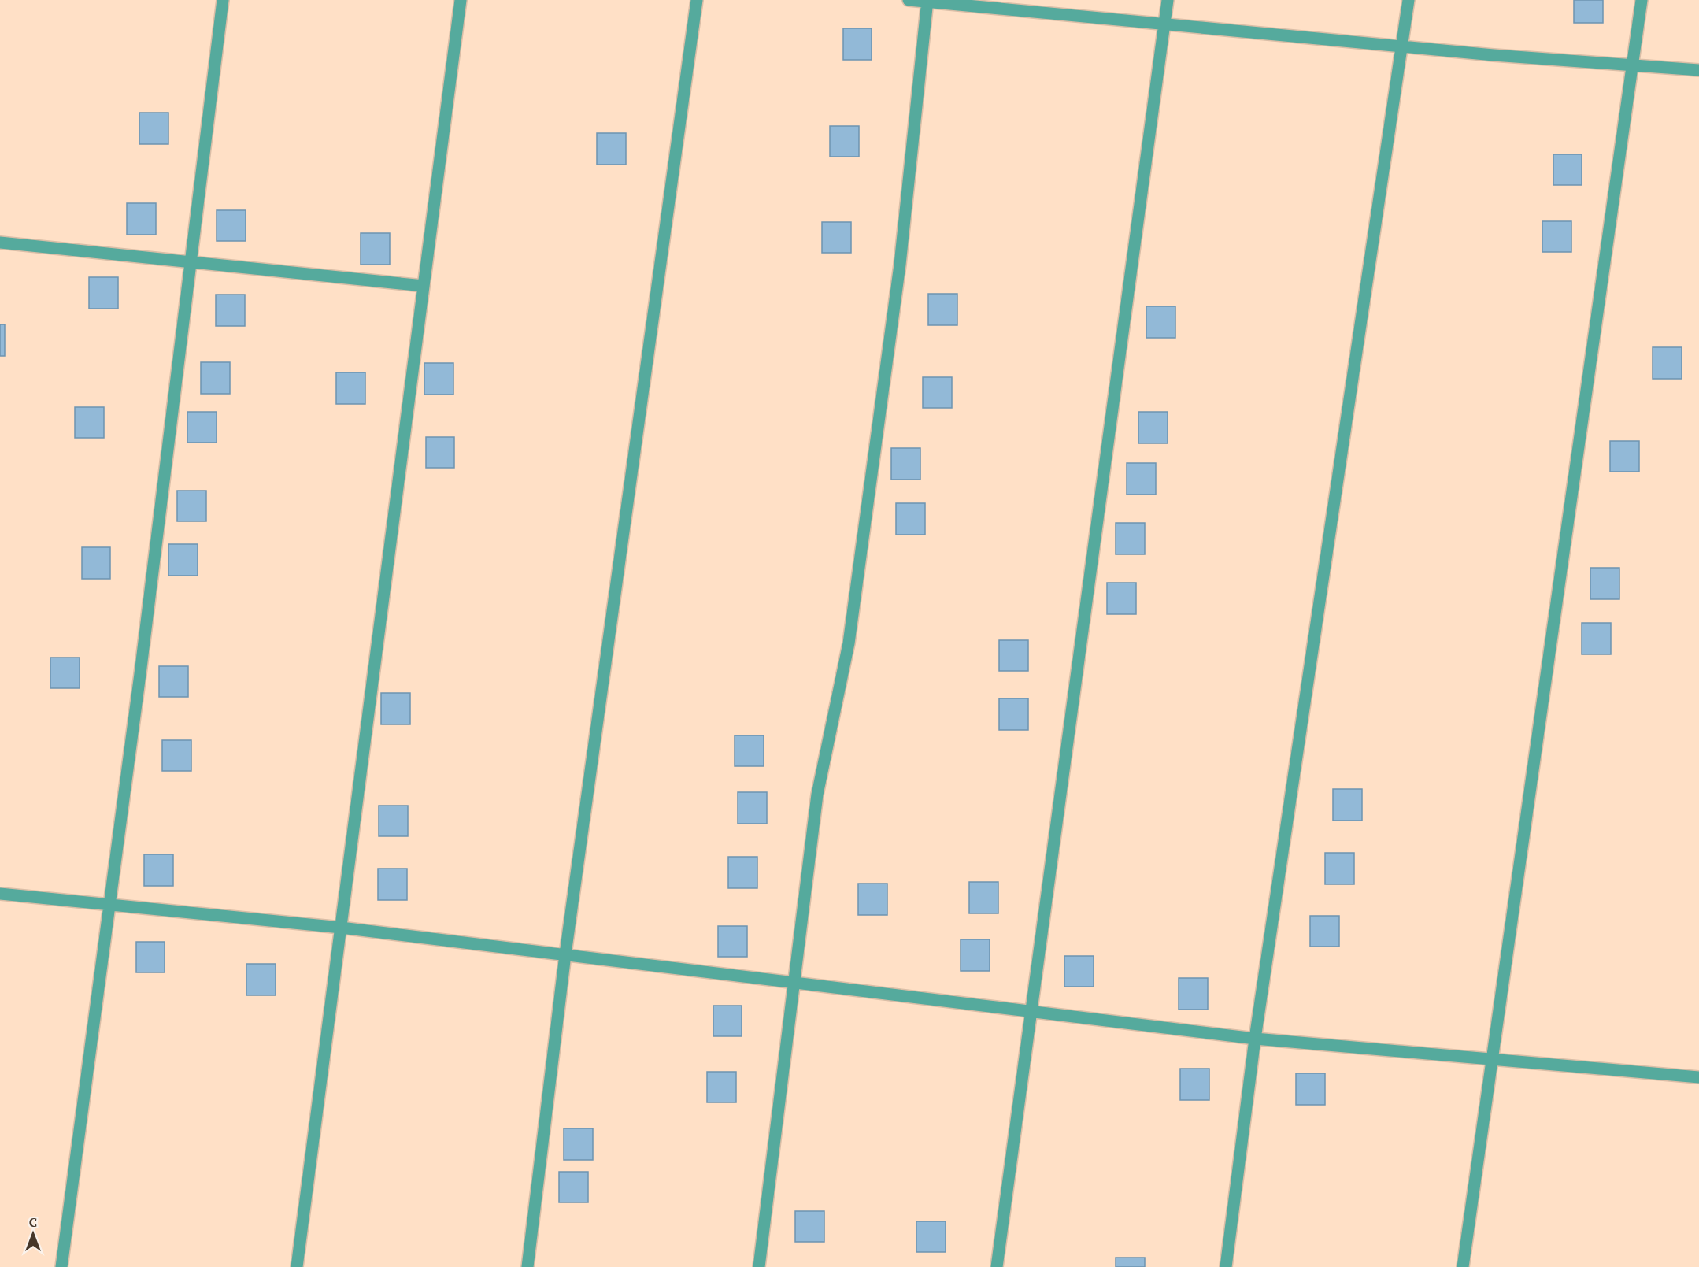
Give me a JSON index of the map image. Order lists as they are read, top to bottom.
{
  "north": "top"
}
